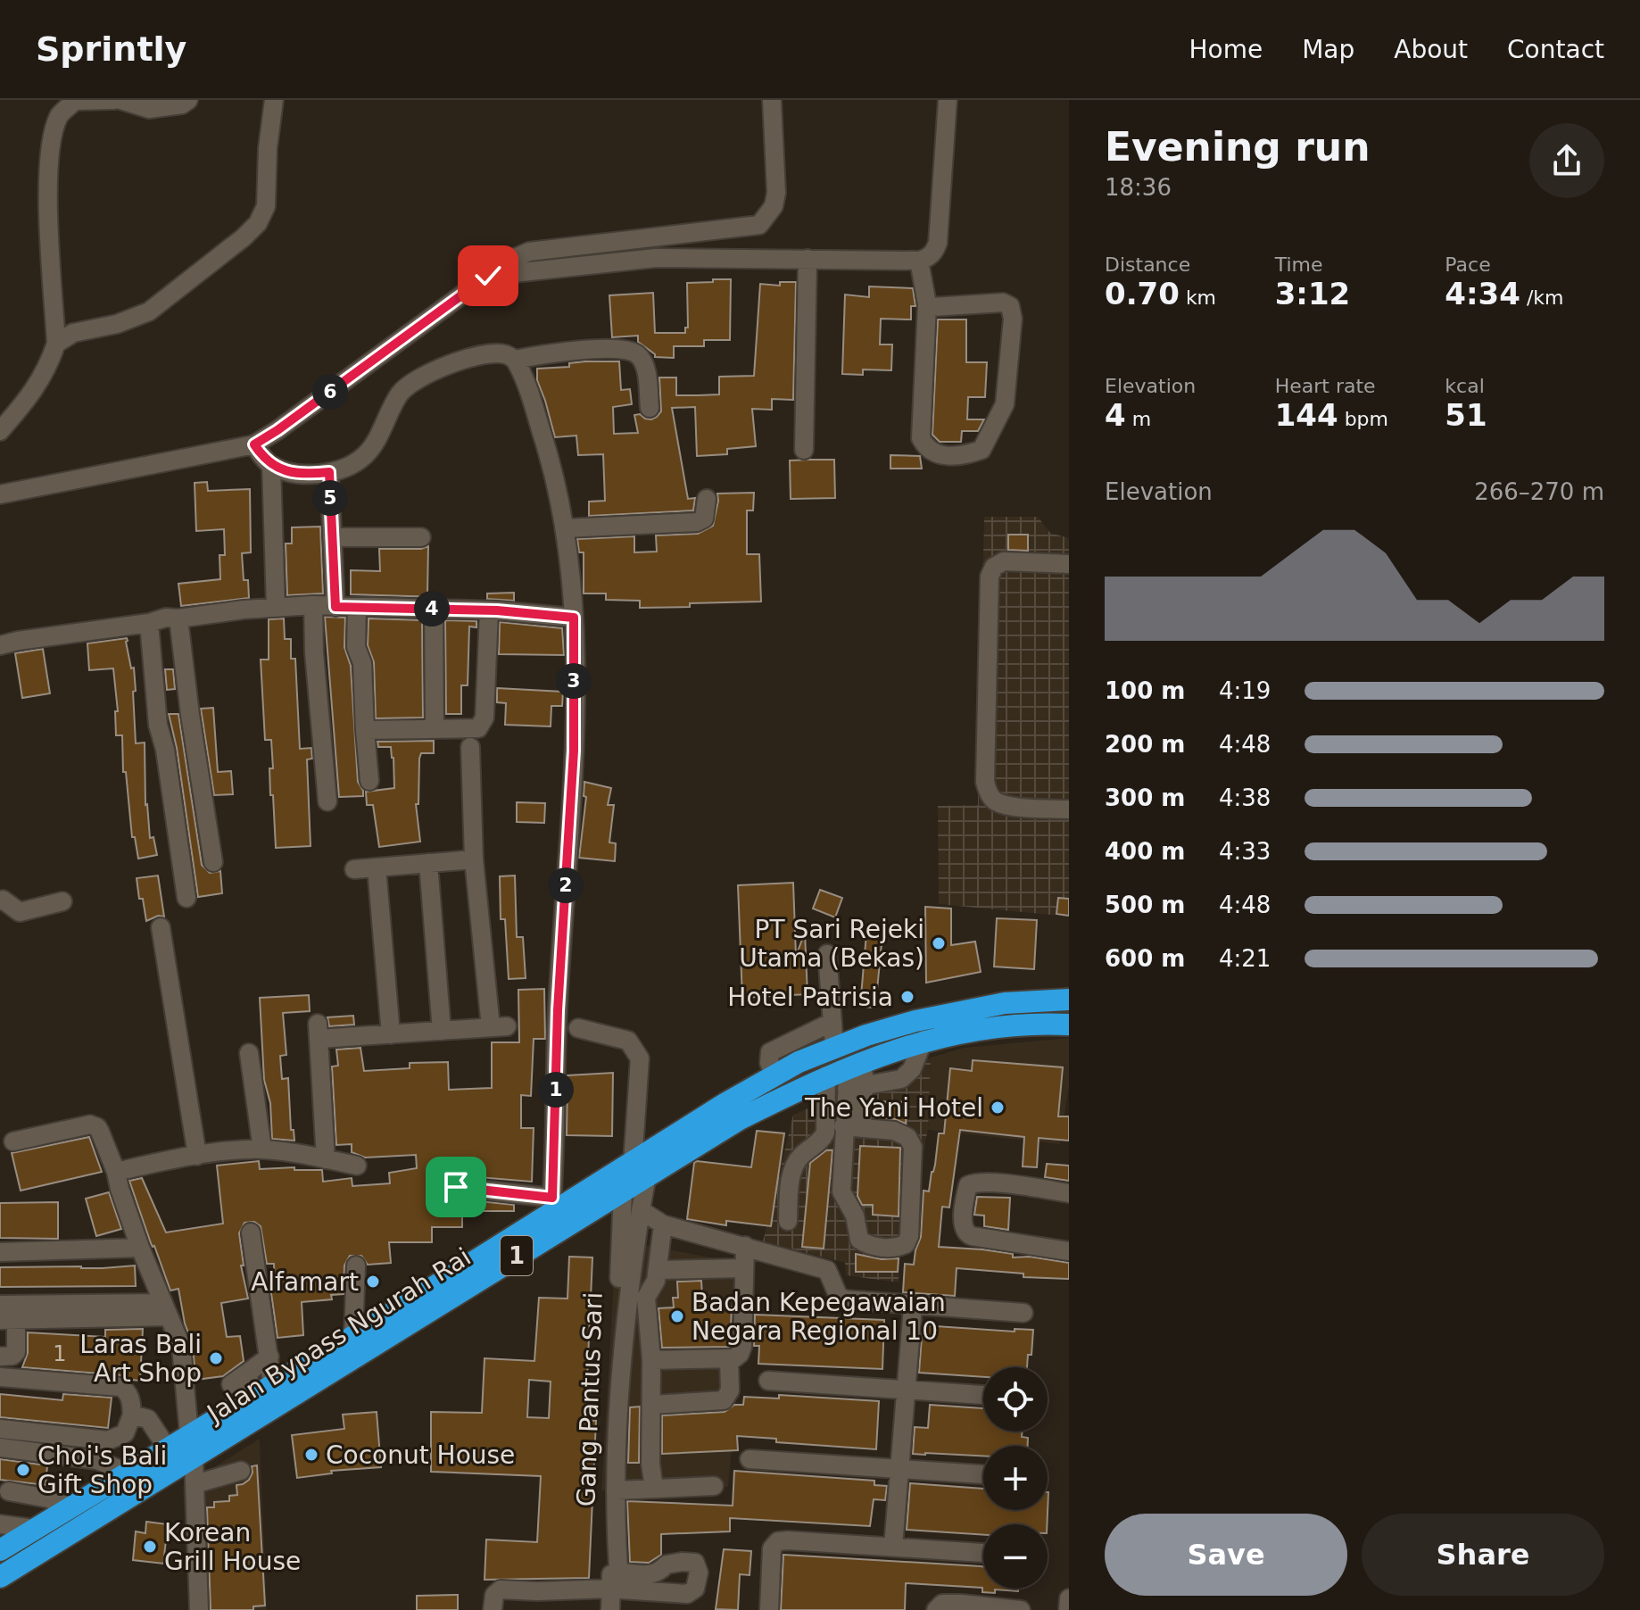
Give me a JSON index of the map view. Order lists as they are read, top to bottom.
{
  "streets": {
    "highway": ["1", "Jalan Bypass Ngurah Rai"],
    "street": ["Gang Pantus Sari"]
  },
  "crossings": [
    ["Jalan Bypass Ngurah Rai", "Gang Pantus Sari"]
  ],
  "places": [
    "PT Sari Rejeki Utama (Bekas)",
    "Hotel Patrisia",
    "The Yani Hotel",
    "Alfamart",
    "Badan Kepegawaian Negara Regional 10",
    "Laras Bali Art Shop",
    "Coconut House",
    "Choi's Bali Gift Shop",
    "Korean Grill House"
  ],
  "house_numbers": ["1"],
  "page": {
    "header": "Sprintly",
    "nav": [
      "Home",
      "Map",
      "About",
      "Contact"
    ],
    "heading": ["Evening run", "18:36"],
    "stats": [
      ["Distance", "0.70 km"],
      ["Time", "3:12"],
      ["Pace", "4:34 /km"],
      ["Elevation", "4 m"],
      ["Heart rate", "144 bpm"],
      ["kcal", "51"]
    ],
    "pins": [
      "6",
      "5",
      "4",
      "3",
      "2",
      "1"
    ],
    "chart": ["Elevation", "266–270 m"],
    "list": [
      {
        "name": "100 m",
        "note": "4:19"
      },
      {
        "name": "200 m",
        "note": "4:48"
      },
      {
        "name": "300 m",
        "note": "4:38"
      },
      {
        "name": "400 m",
        "note": "4:33"
      },
      {
        "name": "500 m",
        "note": "4:48"
      },
      {
        "name": "600 m",
        "note": "4:21"
      }
    ],
    "map_buttons": ["+", "−"],
    "buttons": ["Save", "Share"]
  }
}
